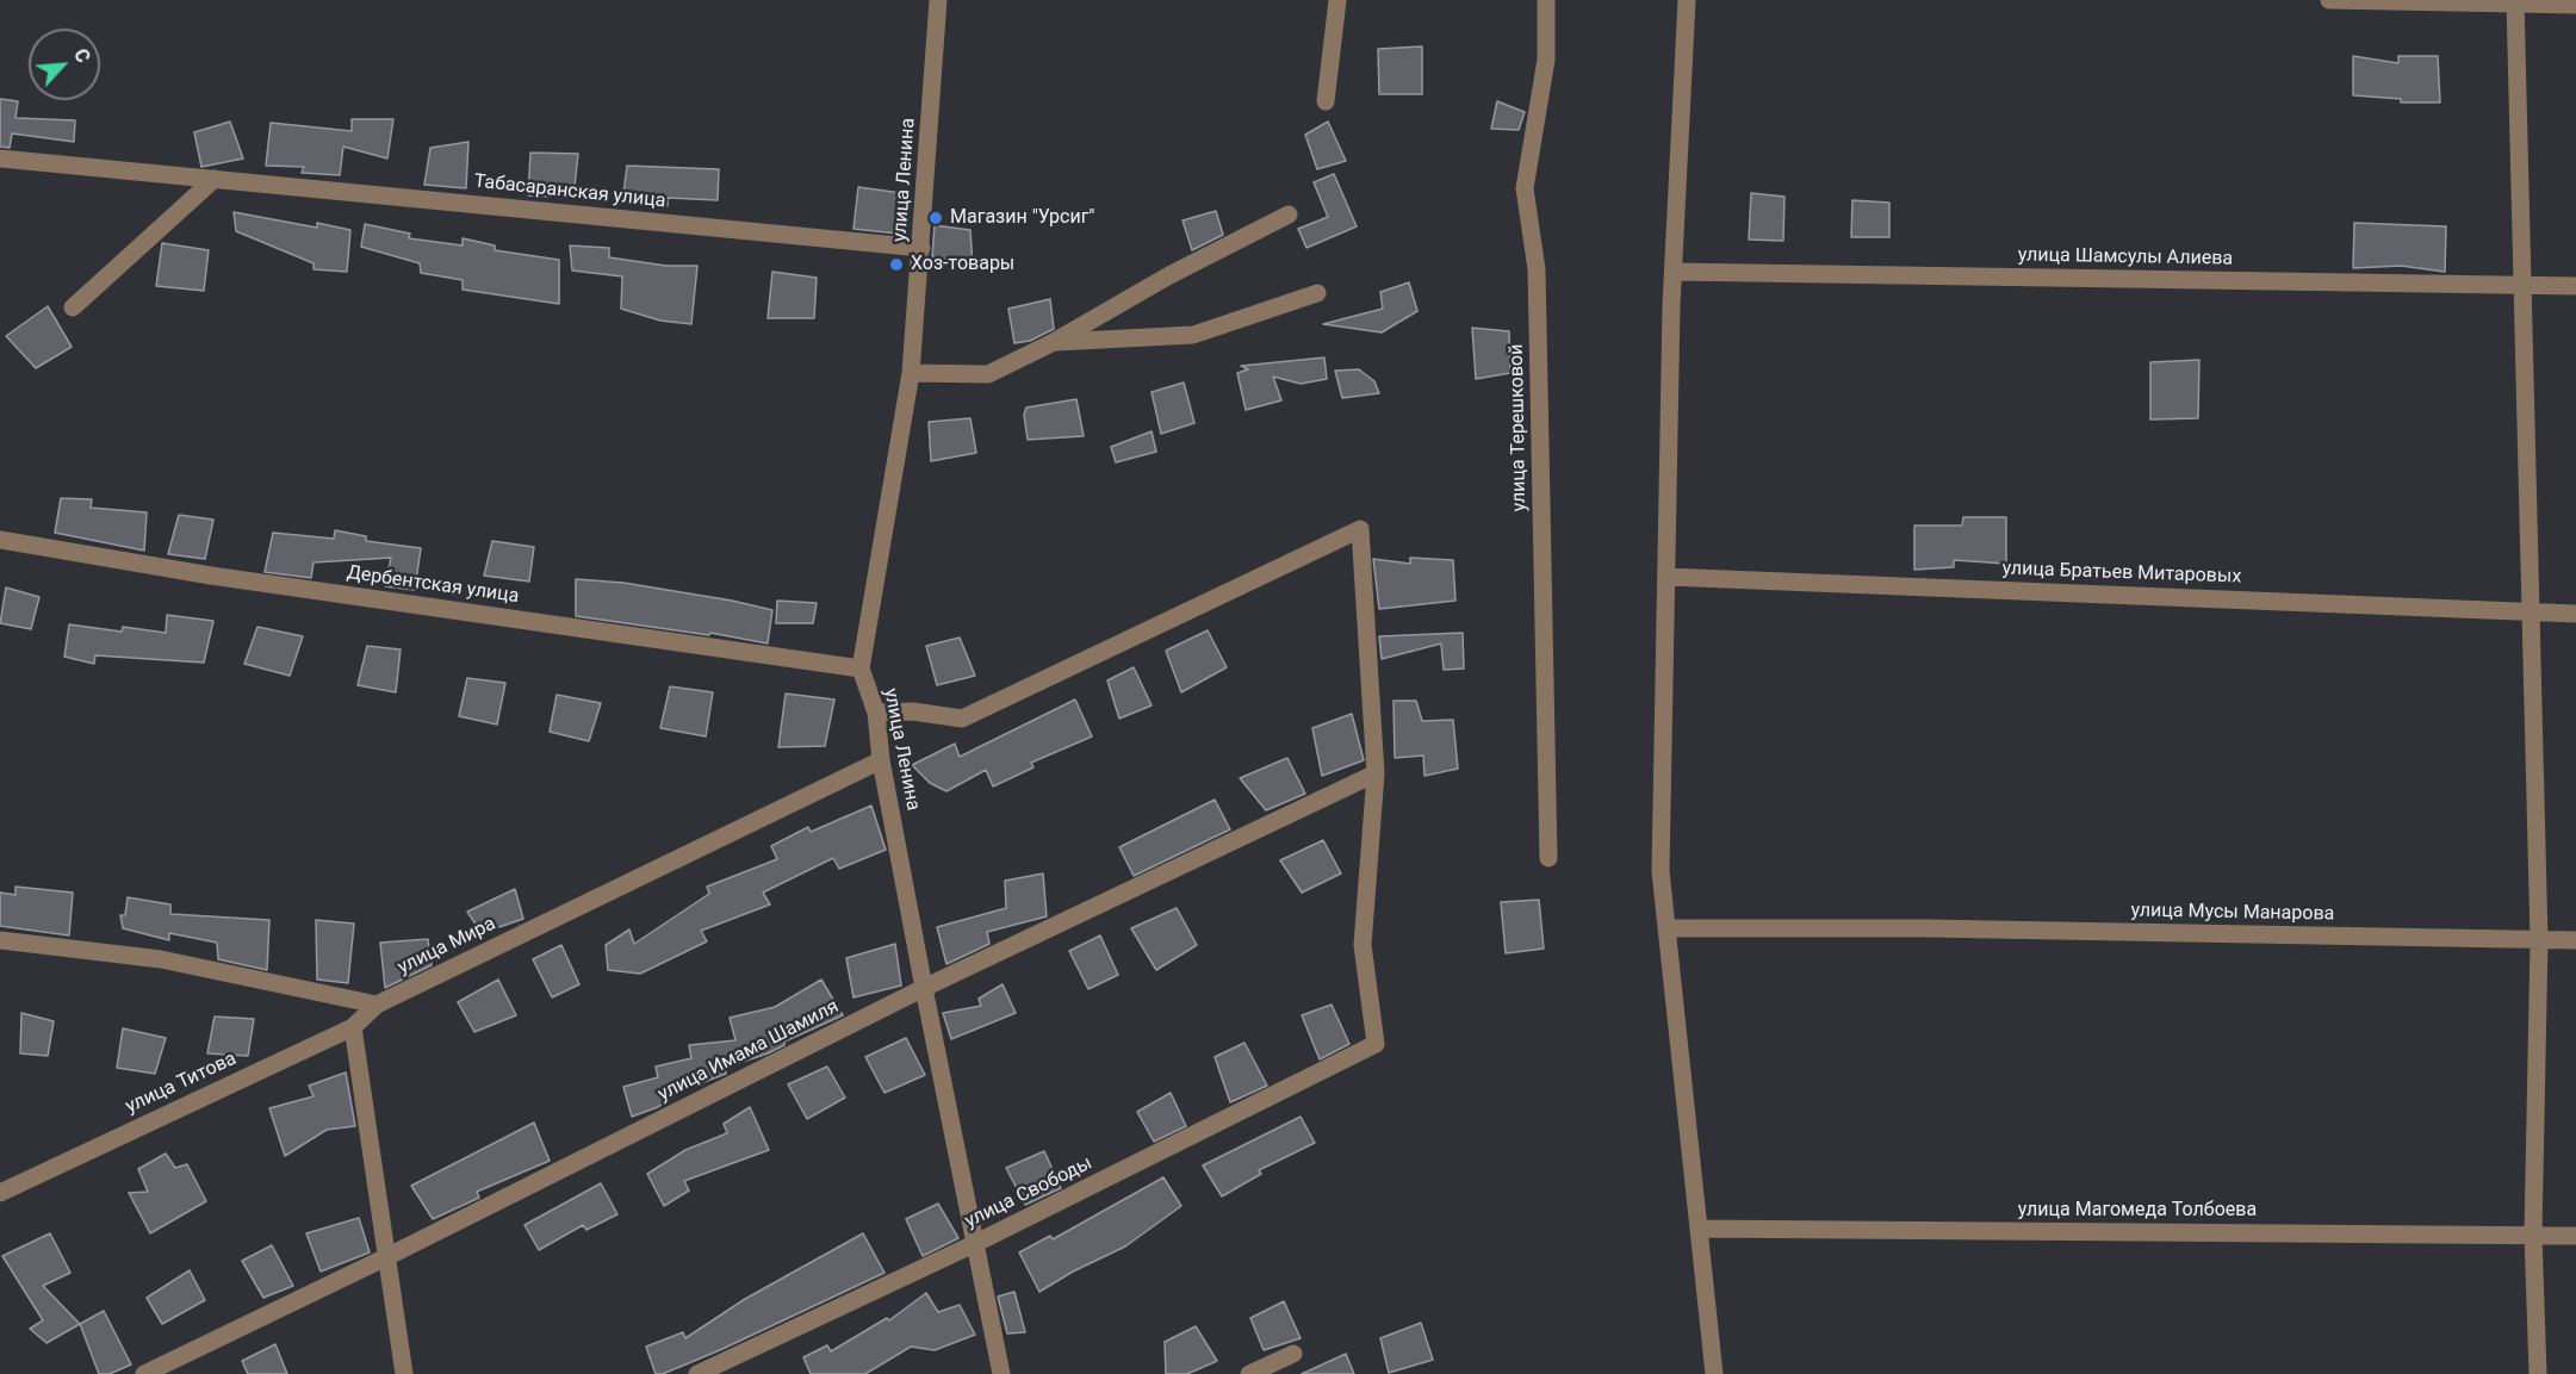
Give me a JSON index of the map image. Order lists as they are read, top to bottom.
{
  "streets": {
    "street": [
      "улица Ленина",
      "Табасаранская улица",
      "улица Шамсулы Алиева",
      "улица Терешковой",
      "улица Братьев Митаровых",
      "Дербентская улица",
      "улица Мусы Манарова",
      "улица Мира",
      "улица Имама Шамиля",
      "улица Титова",
      "улица Свободы",
      "улица Магомеда Толбоева"
    ]
  },
  "crossings": [
    ["улица Ленина", "Табасаранская улица"],
    ["улица Ленина", "Дербентская улица"],
    ["улица Ленина", "улица Мира"],
    ["улица Ленина", "улица Имама Шамиля"],
    ["улица Ленина", "улица Свободы"],
    ["улица Мира", "улица Титова"],
    ["улица Имама Шамиля", "улица Свободы"]
  ],
  "places": ["Магазин \"Урсиг\"", "Хоз-товары"],
  "north": "top right"
}
